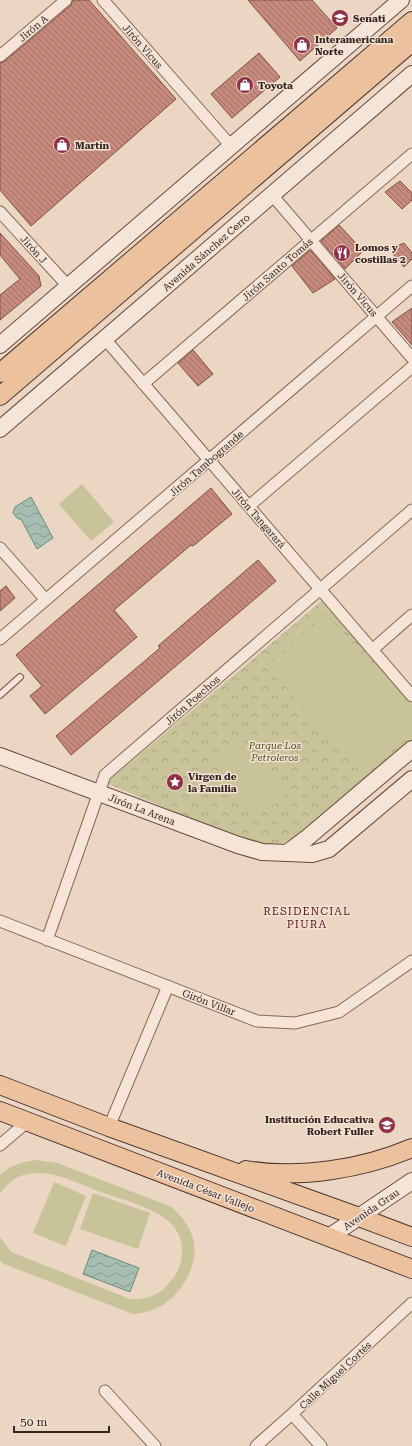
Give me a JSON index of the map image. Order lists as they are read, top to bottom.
{
  "streets": {
    "main road": [
      "Avenida Sánchez Cerro",
      "Jirón La Arena",
      "Avenida César Vallejo",
      "Avenida Grau"
    ],
    "street": [
      "Jirón A",
      "Jirón Vicus",
      "Jirón J",
      "Jirón Santo Tomás",
      "Jirón Tambogrande",
      "Jirón Tangarará",
      "Jirón Poechos",
      "Girón Villar",
      "Calle Miguel Cortés"
    ]
  },
  "crossings": [
    ["Jirón Vicus", "Avenida Sánchez Cerro"],
    ["Jirón Vicus", "Jirón Santo Tomás"],
    ["Jirón Vicus", "Jirón Tambogrande"],
    ["Avenida Sánchez Cerro", "Jirón Tangarará"],
    ["Jirón Santo Tomás", "Jirón Tangarará"],
    ["Jirón Tambogrande", "Jirón Tangarará"],
    ["Jirón Tangarará", "Jirón Poechos"],
    ["Jirón Poechos", "Jirón La Arena"],
    ["Jirón Poechos", "Girón Villar"],
    ["Avenida César Vallejo", "Avenida Grau"]
  ],
  "districts": ["RESIDENCIAL PIURA"],
  "parks": ["Parque Los Petroleros"],
  "places": {
    "school or university": ["Senati", "Institución Educativa Robert Fuller"],
    "shop": ["Interamericana Norte", "Toyota", "Martín"],
    "restaurant": ["Lomos y costillas 2"],
    "place": ["Virgen de la Familia"]
  },
  "scale_bar": "50 m"
}
